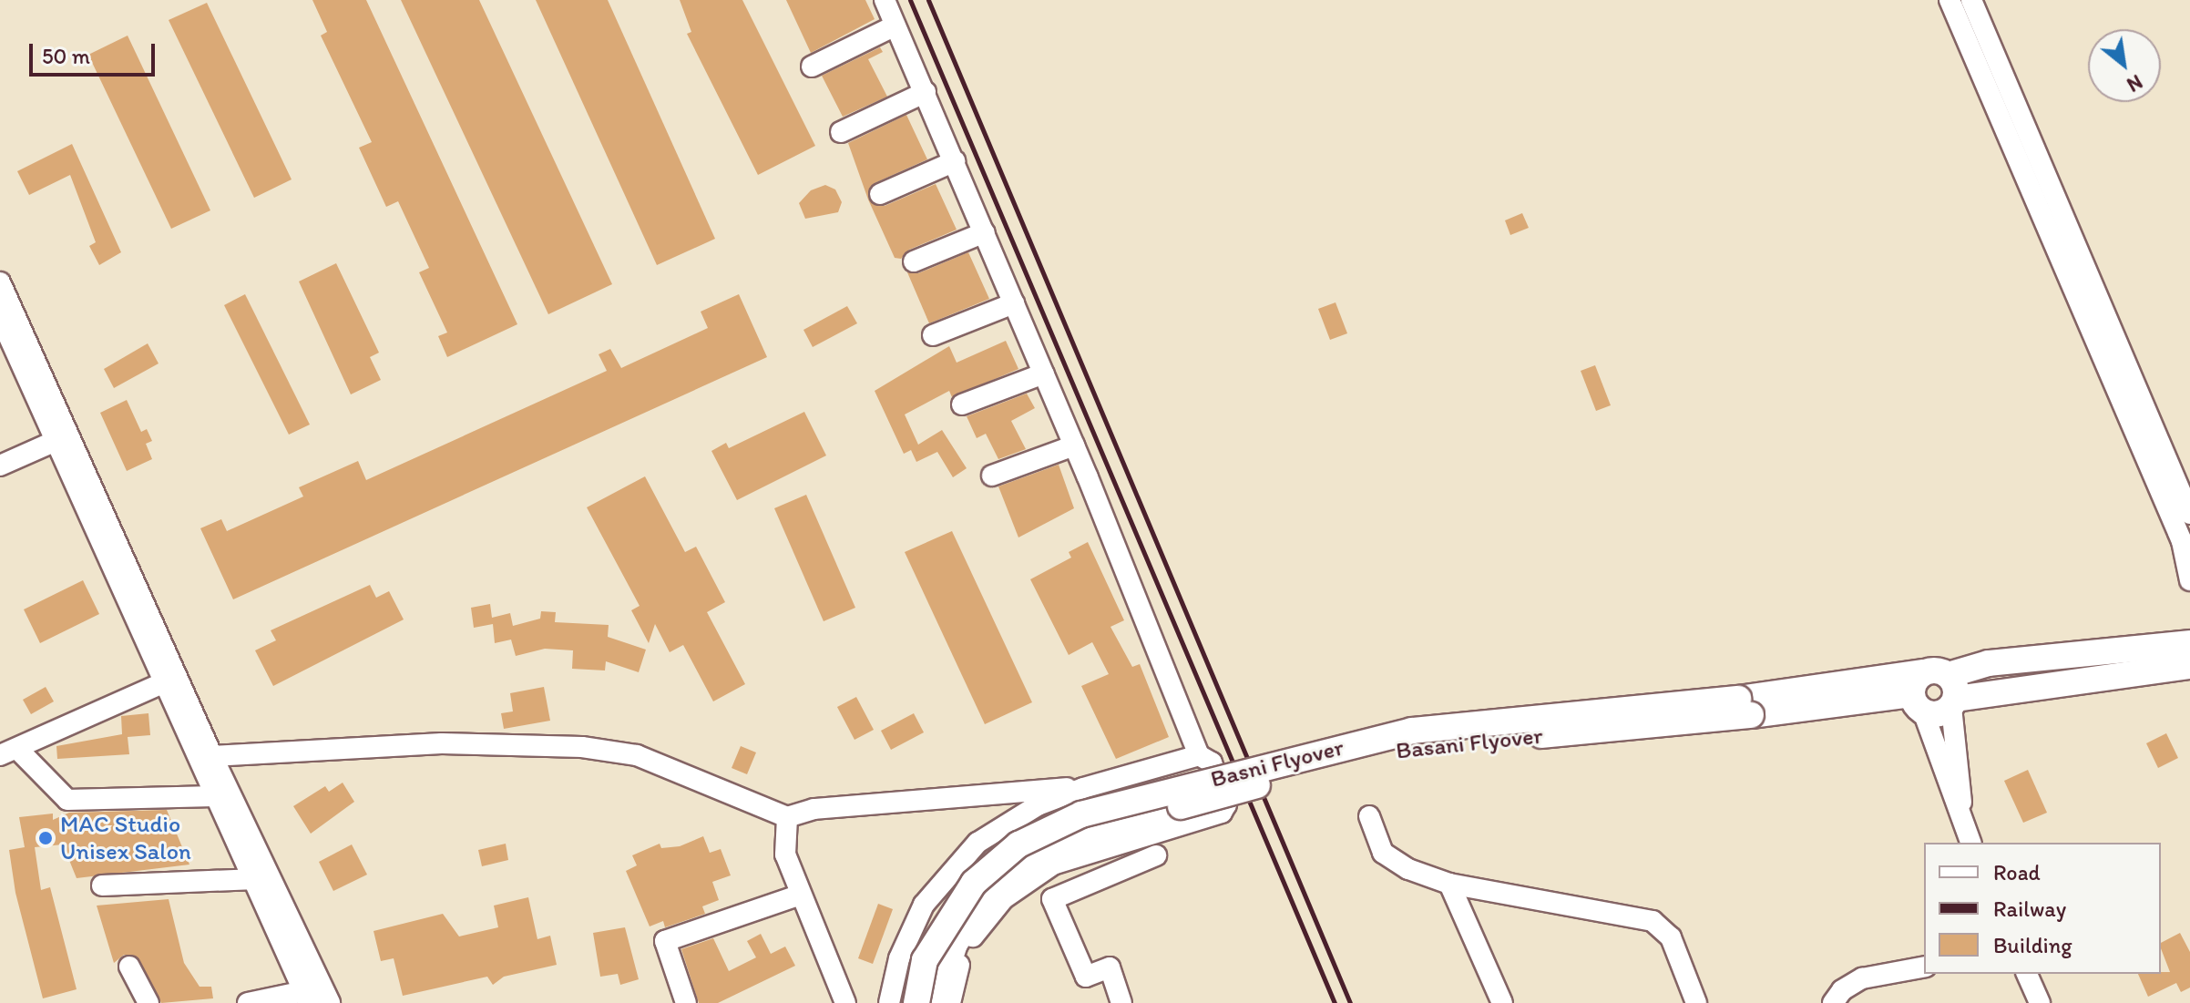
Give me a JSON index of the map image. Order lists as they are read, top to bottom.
{
  "streets": {
    "main road": ["Basani Flyover", "Basni Flyover"]
  },
  "crossings": [
    ["Basani Flyover", "Basni Flyover"]
  ],
  "places": ["MAC Studio Unisex Salon"],
  "legend": ["Road", "Railway", "Building"],
  "scale_bar": "50 m",
  "north": "bottom right"
}
